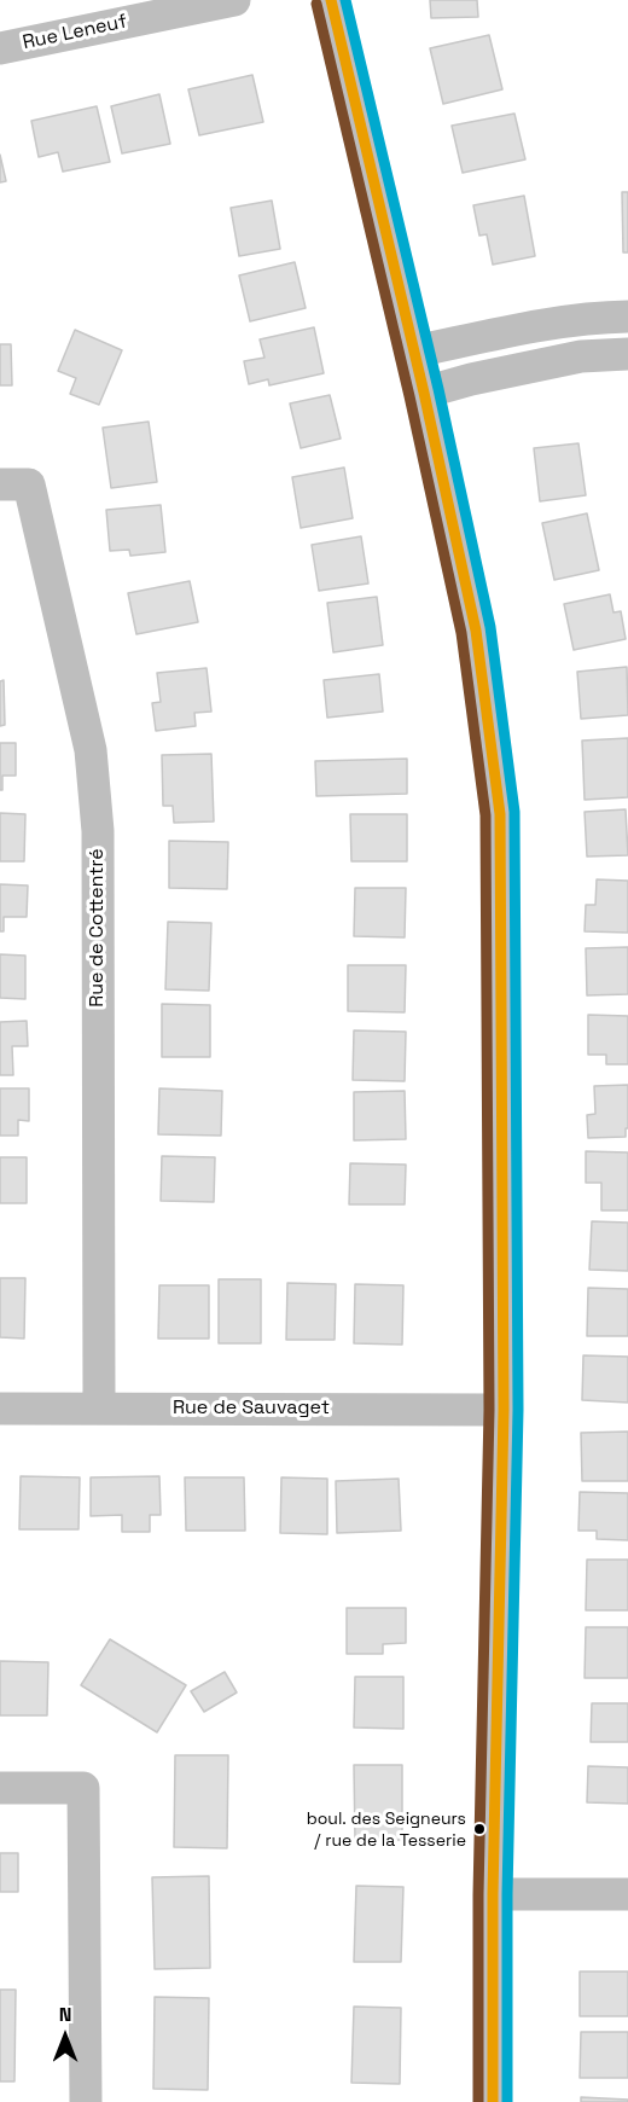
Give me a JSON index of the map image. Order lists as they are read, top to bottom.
{
  "streets": {
    "street": ["Rue Leneuf", "Rue de Cottentré", "Rue de Sauvaget"]
  },
  "crossings": [
    ["Rue de Cottentré", "Rue de Sauvaget"]
  ],
  "places": ["boul. des Seigneurs / rue de la Tesserie"],
  "north": "top"
}
